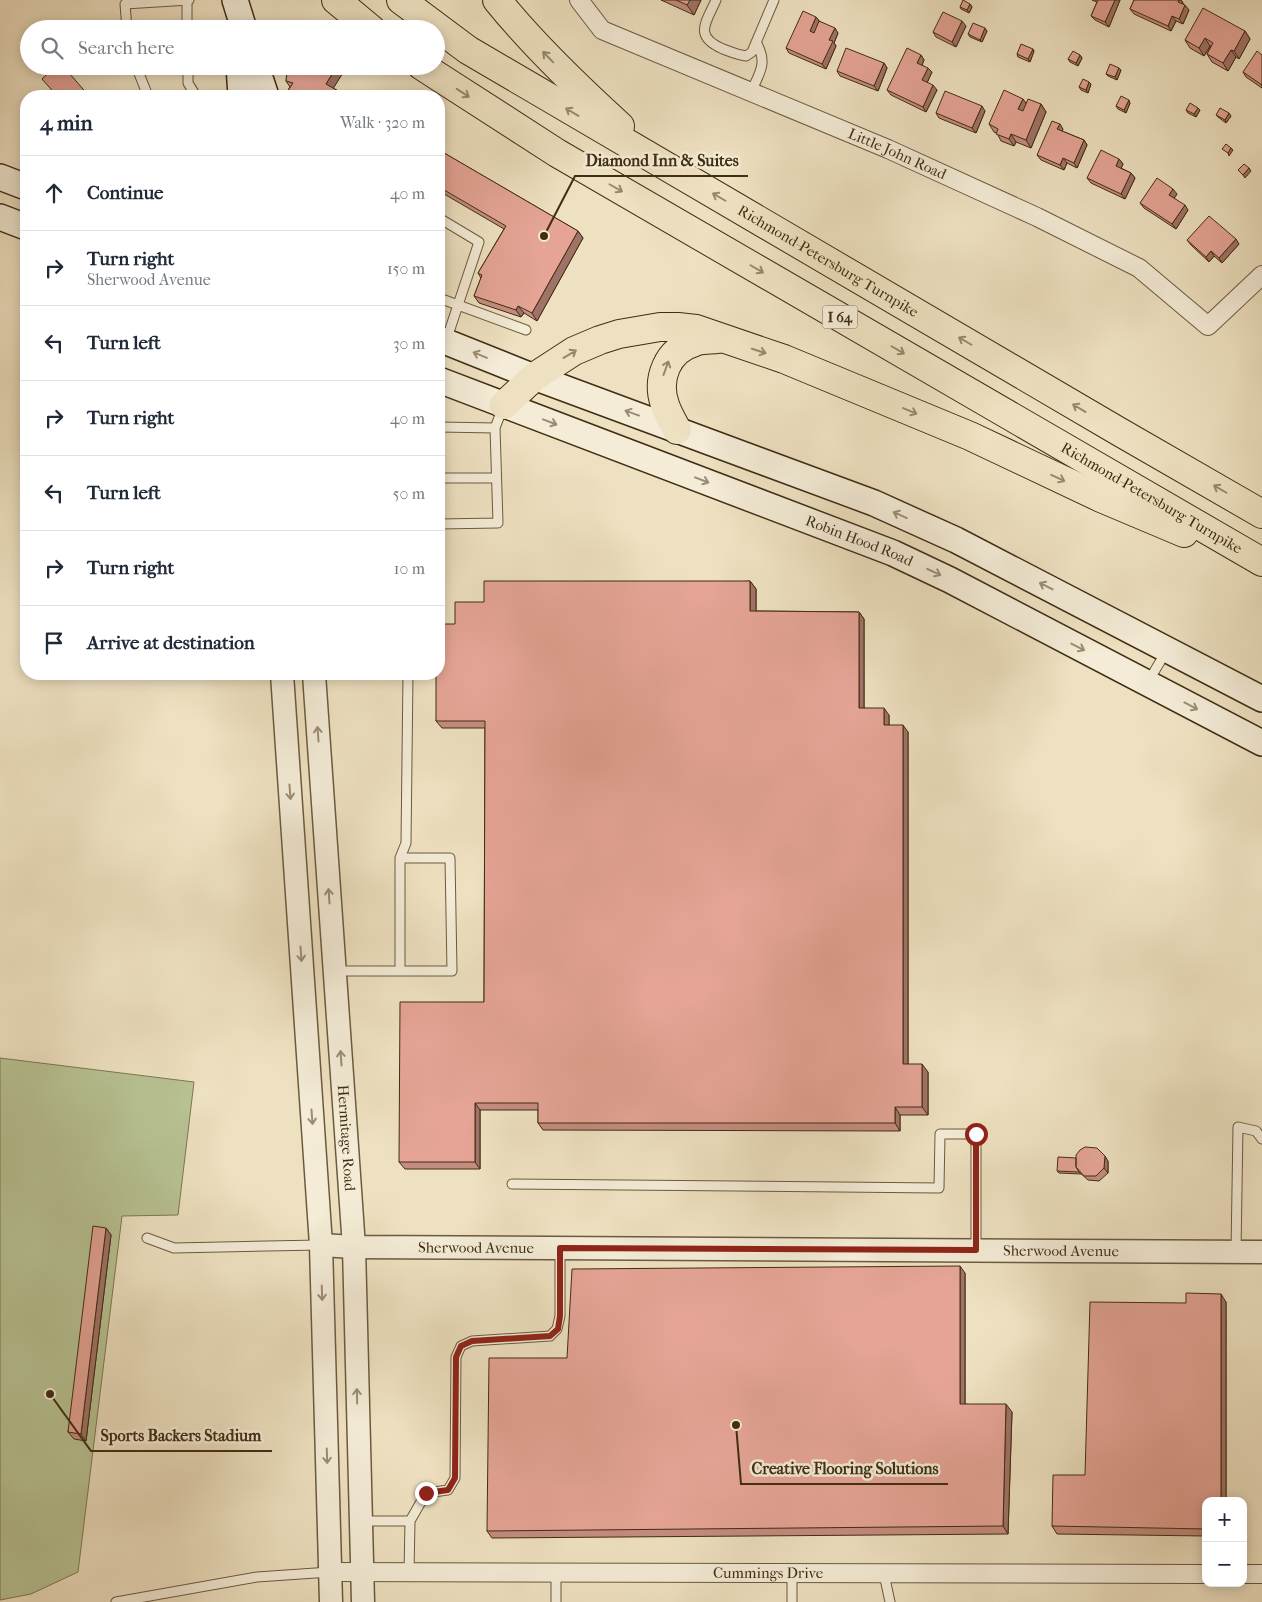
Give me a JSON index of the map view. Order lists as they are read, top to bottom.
{
  "streets": {
    "highway": ["Richmond-Petersburg Turnpike", "I 64"],
    "main road": ["Robin Hood Road"],
    "street": [
      "Little John Road",
      "Hermitage Road",
      "Sherwood Avenue",
      "Cummings Drive"
    ]
  },
  "crossings": [
    ["Hermitage Road", "Sherwood Avenue"],
    ["Hermitage Road", "Cummings Drive"]
  ],
  "places": ["Diamond Inn & Suites", "Sports Backers Stadium", "Creative Flooring Solutions"],
  "page": {
    "search": "Search here",
    "heading": ["4 min", "Walk · 320 m"],
    "list": [
      ["Continue", "40 m"],
      ["Turn right", "Sherwood Avenue", "150 m"],
      ["Turn left", "30 m"],
      ["Turn right", "40 m"],
      ["Turn left", "50 m"],
      ["Turn right", "10 m"],
      "Arrive at destination"
    ],
    "map_buttons": ["+", "−"]
  }
}
